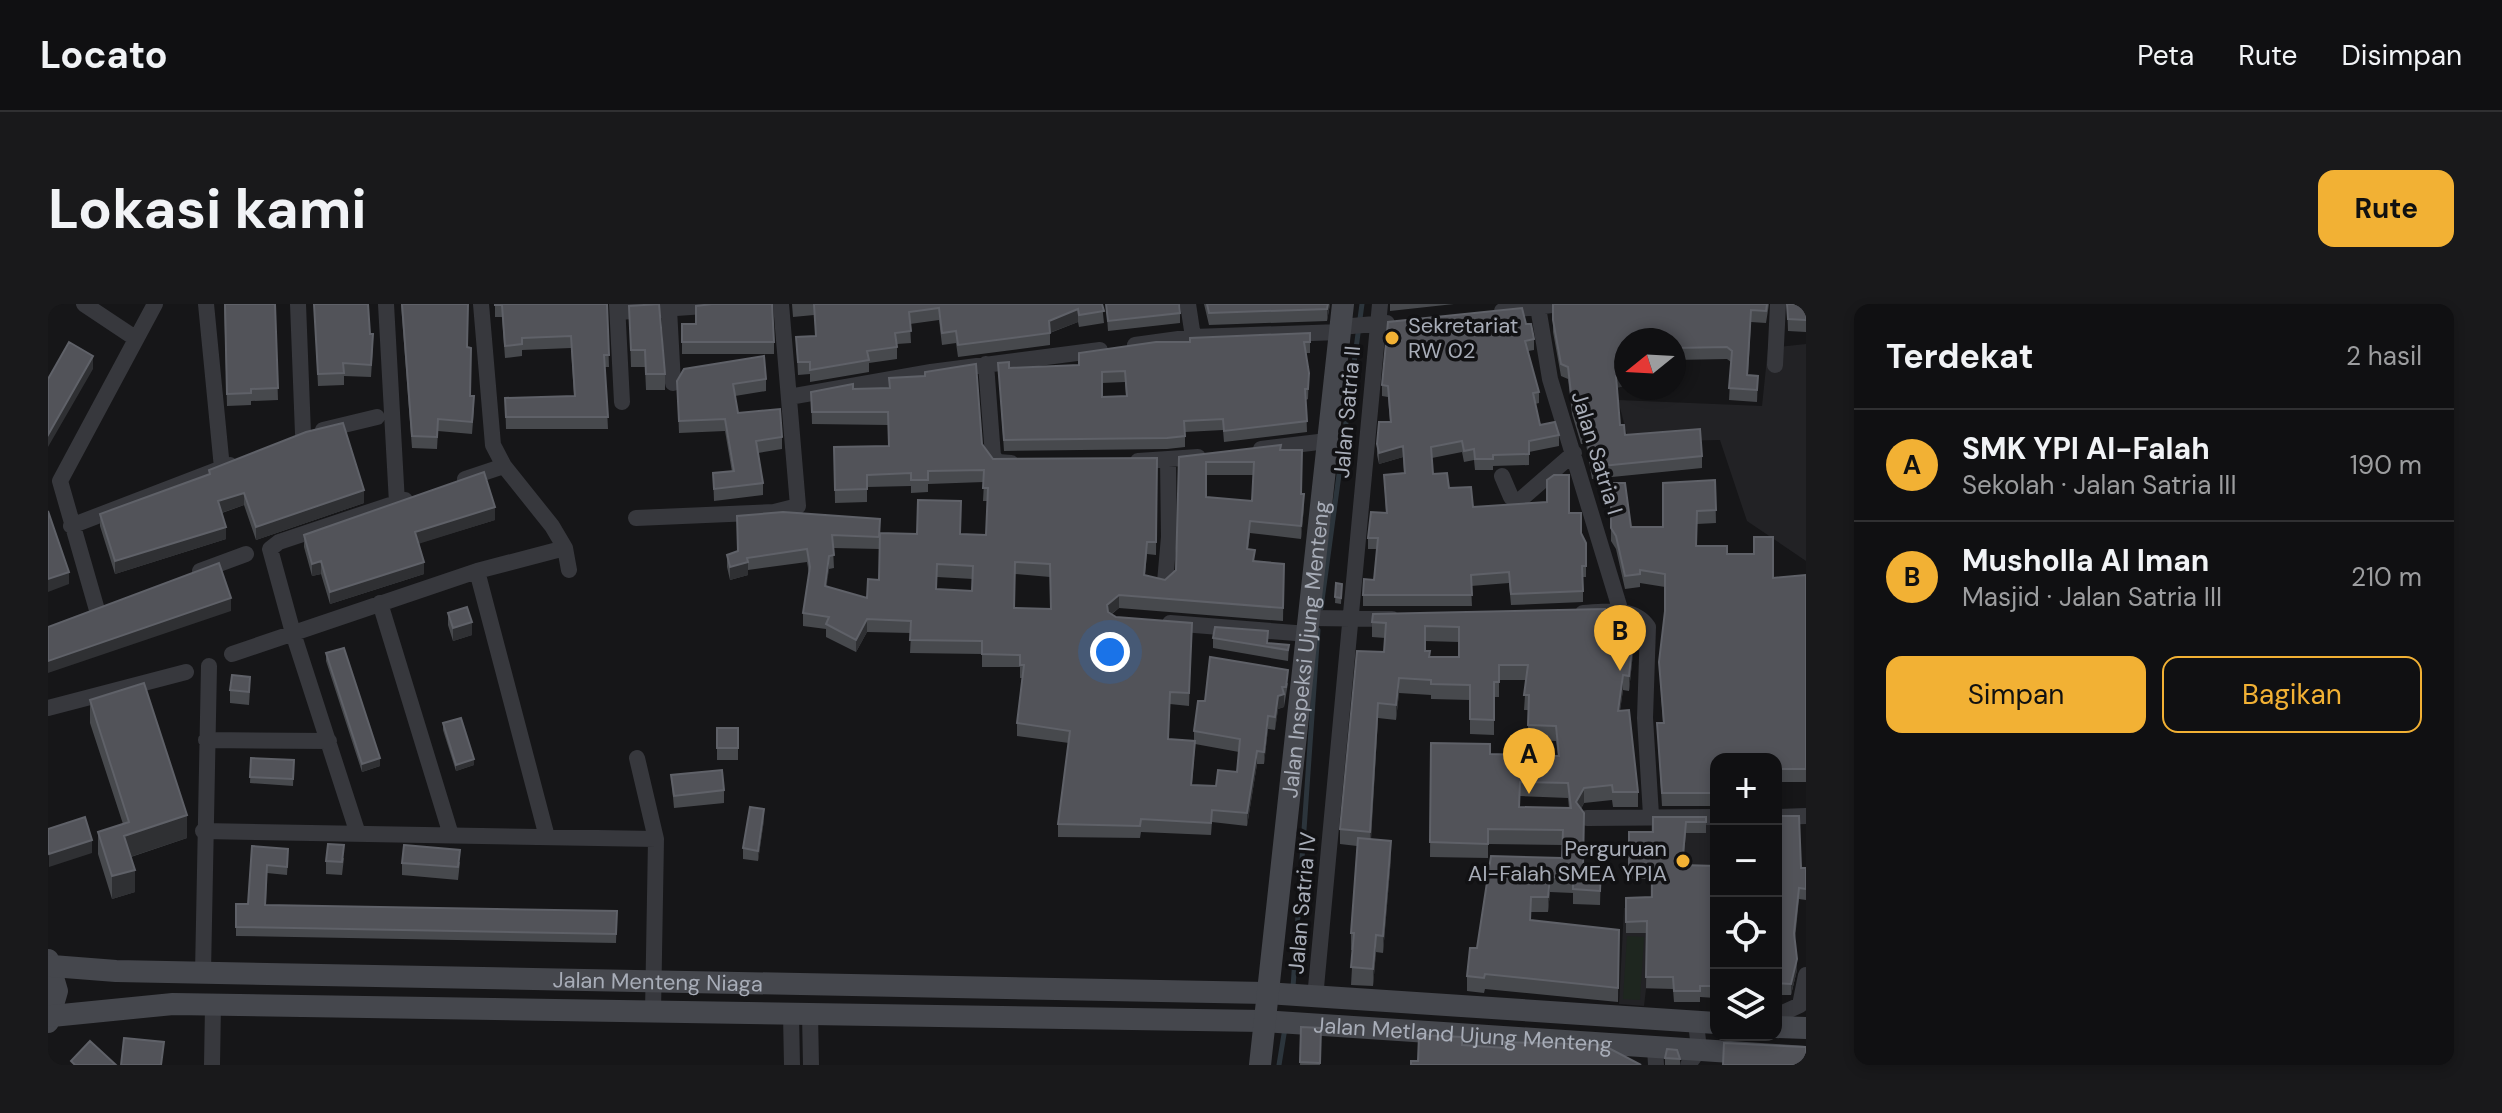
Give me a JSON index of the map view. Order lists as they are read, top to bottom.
{
  "streets": {
    "street": [
      "Jalan Satria II",
      "Jalan Satria I",
      "Jalan Inspeksi Ujung Menteng",
      "Jalan Satria IV",
      "Jalan Menteng Niaga",
      "Jalan Metland Ujung Menteng"
    ]
  },
  "crossings": [
    ["Jalan Satria II", "Jalan Satria IV"],
    ["Jalan Inspeksi Ujung Menteng", "Jalan Menteng Niaga"],
    ["Jalan Inspeksi Ujung Menteng", "Jalan Metland Ujung Menteng"],
    ["Jalan Satria IV", "Jalan Metland Ujung Menteng"],
    ["Jalan Menteng Niaga", "Jalan Metland Ujung Menteng"]
  ],
  "places": ["Sekretariat RW 02", "Perguruan Al-Falah SMEA YPIA"],
  "north": "left",
  "page": {
    "header": "Locato",
    "nav": ["Peta", "Rute", "Disimpan"],
    "buttons": [
      "Rute",
      ["Simpan", "Bagikan"]
    ],
    "title": "Lokasi kami",
    "heading": ["Terdekat", "2 hasil"],
    "list": [
      {
        "mark": "A",
        "name": "SMK YPI Al-Falah",
        "note": "Sekolah · Jalan Satria III",
        "value": "190 m"
      },
      {
        "mark": "B",
        "name": "Musholla Al Iman",
        "note": "Masjid · Jalan Satria III",
        "value": "210 m"
      }
    ],
    "pins": ["B", "A"],
    "map_buttons": ["+", "−"]
  }
}
